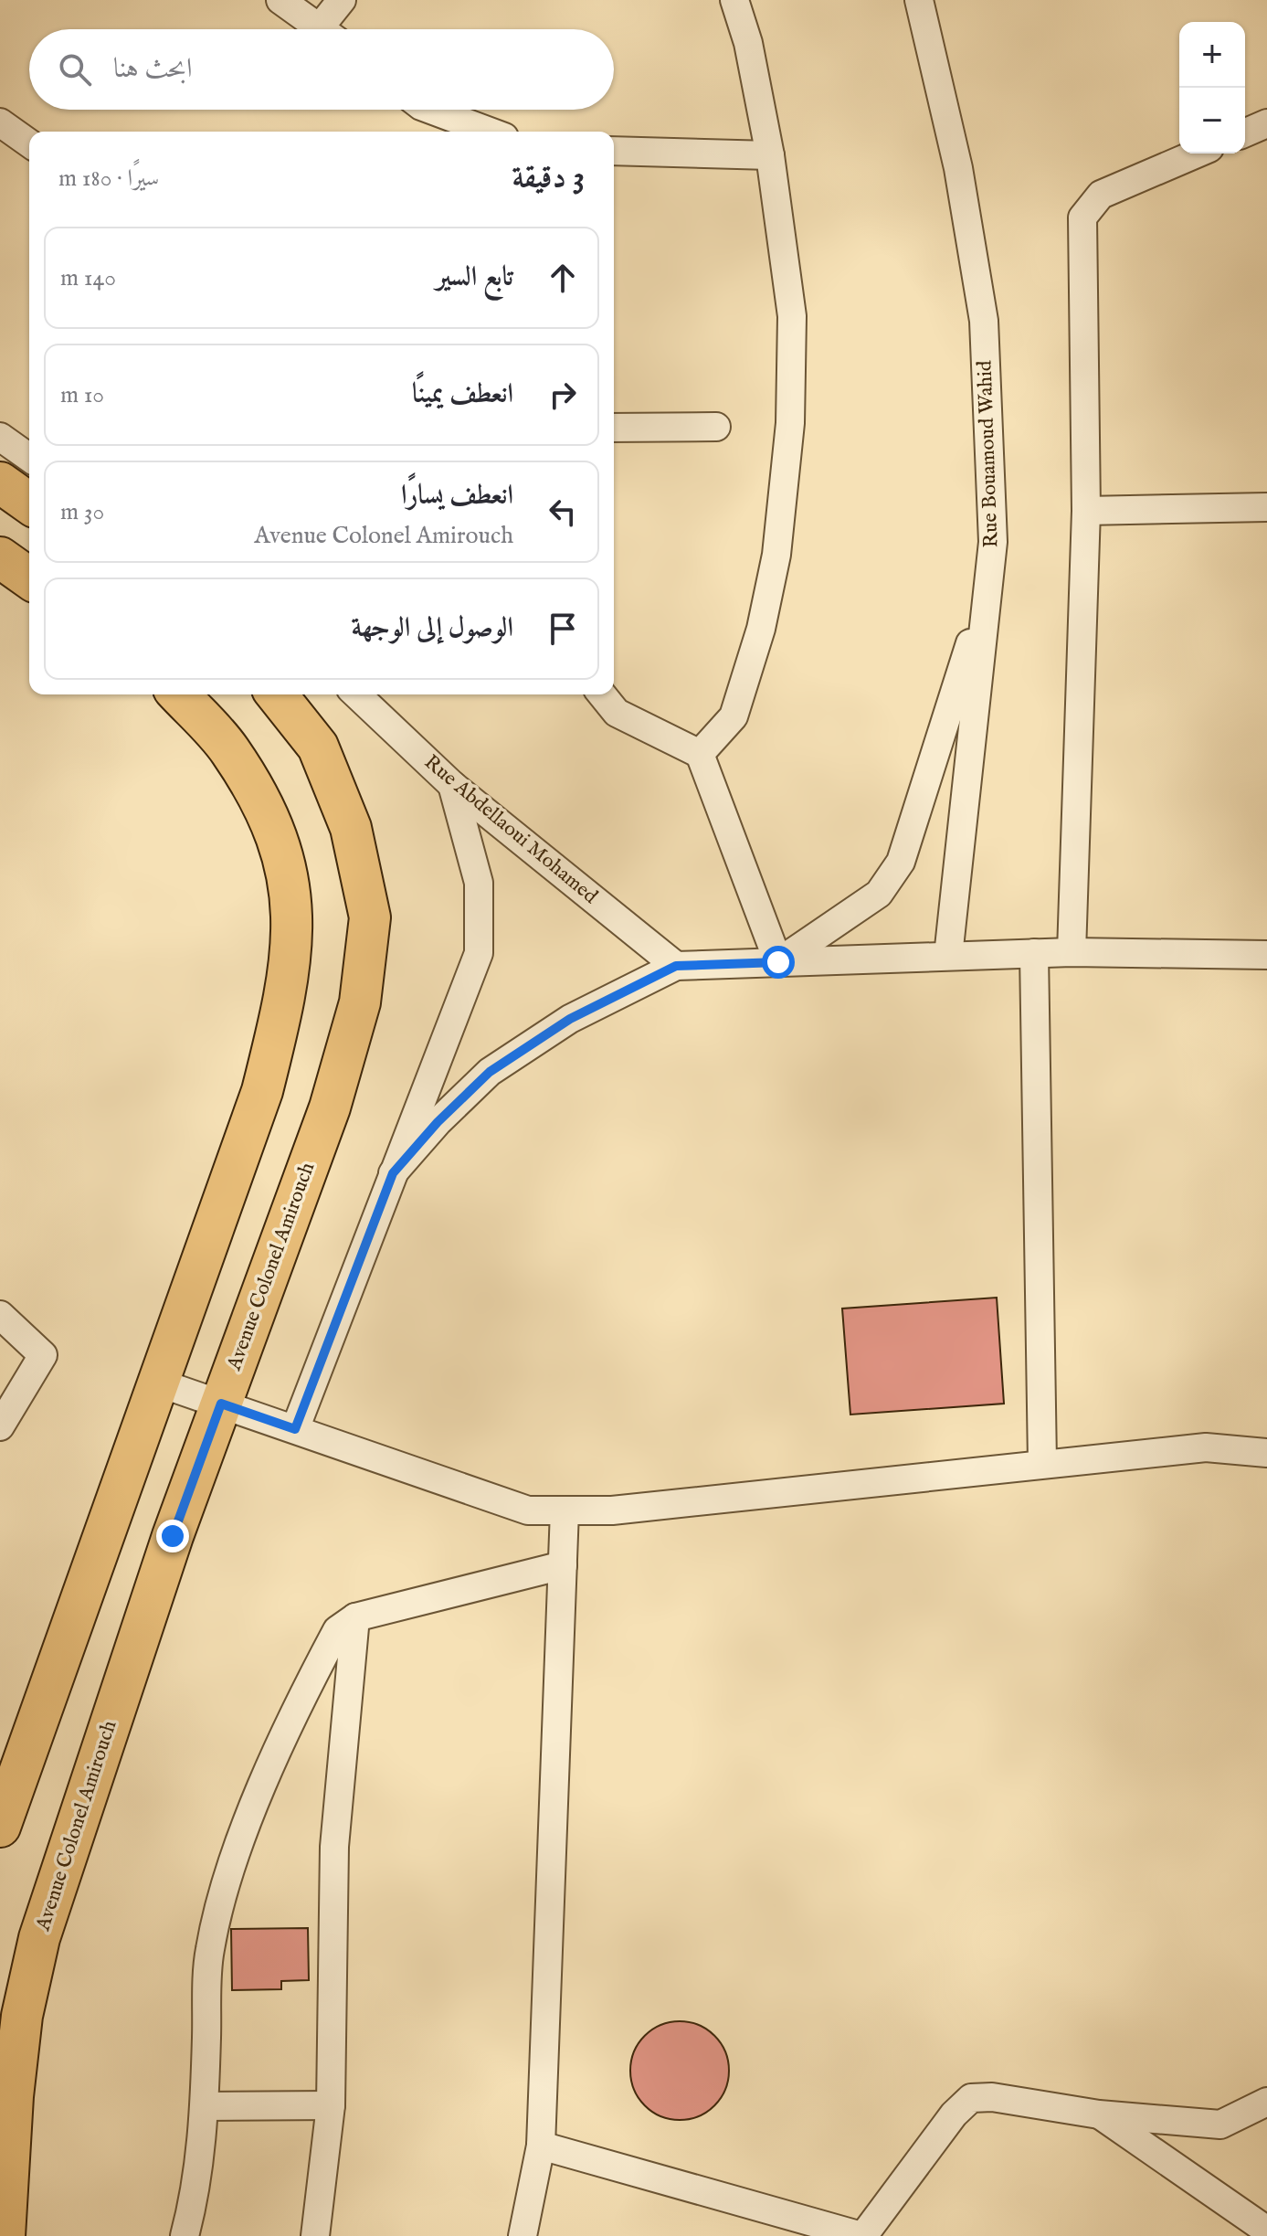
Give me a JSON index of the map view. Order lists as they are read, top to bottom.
{
  "streets": {
    "main road": ["Avenue Colonel Amirouch"],
    "street": ["Rue Bouamoud Wahid", "Rue Abdellaoui Mohamed"]
  },
  "page": {
    "map_buttons": ["+", "−"],
    "search": "ابحث هنا",
    "heading": ["3 دقيقة", "سيرًا · 180 m"],
    "list": [
      ["تابع السير", "140 m"],
      ["انعطف يمينًا", "10 m"],
      ["انعطف يسارًا", "Avenue Colonel Amirouch", "30 m"],
      "الوصول إلى الوجهة"
    ]
  }
}
